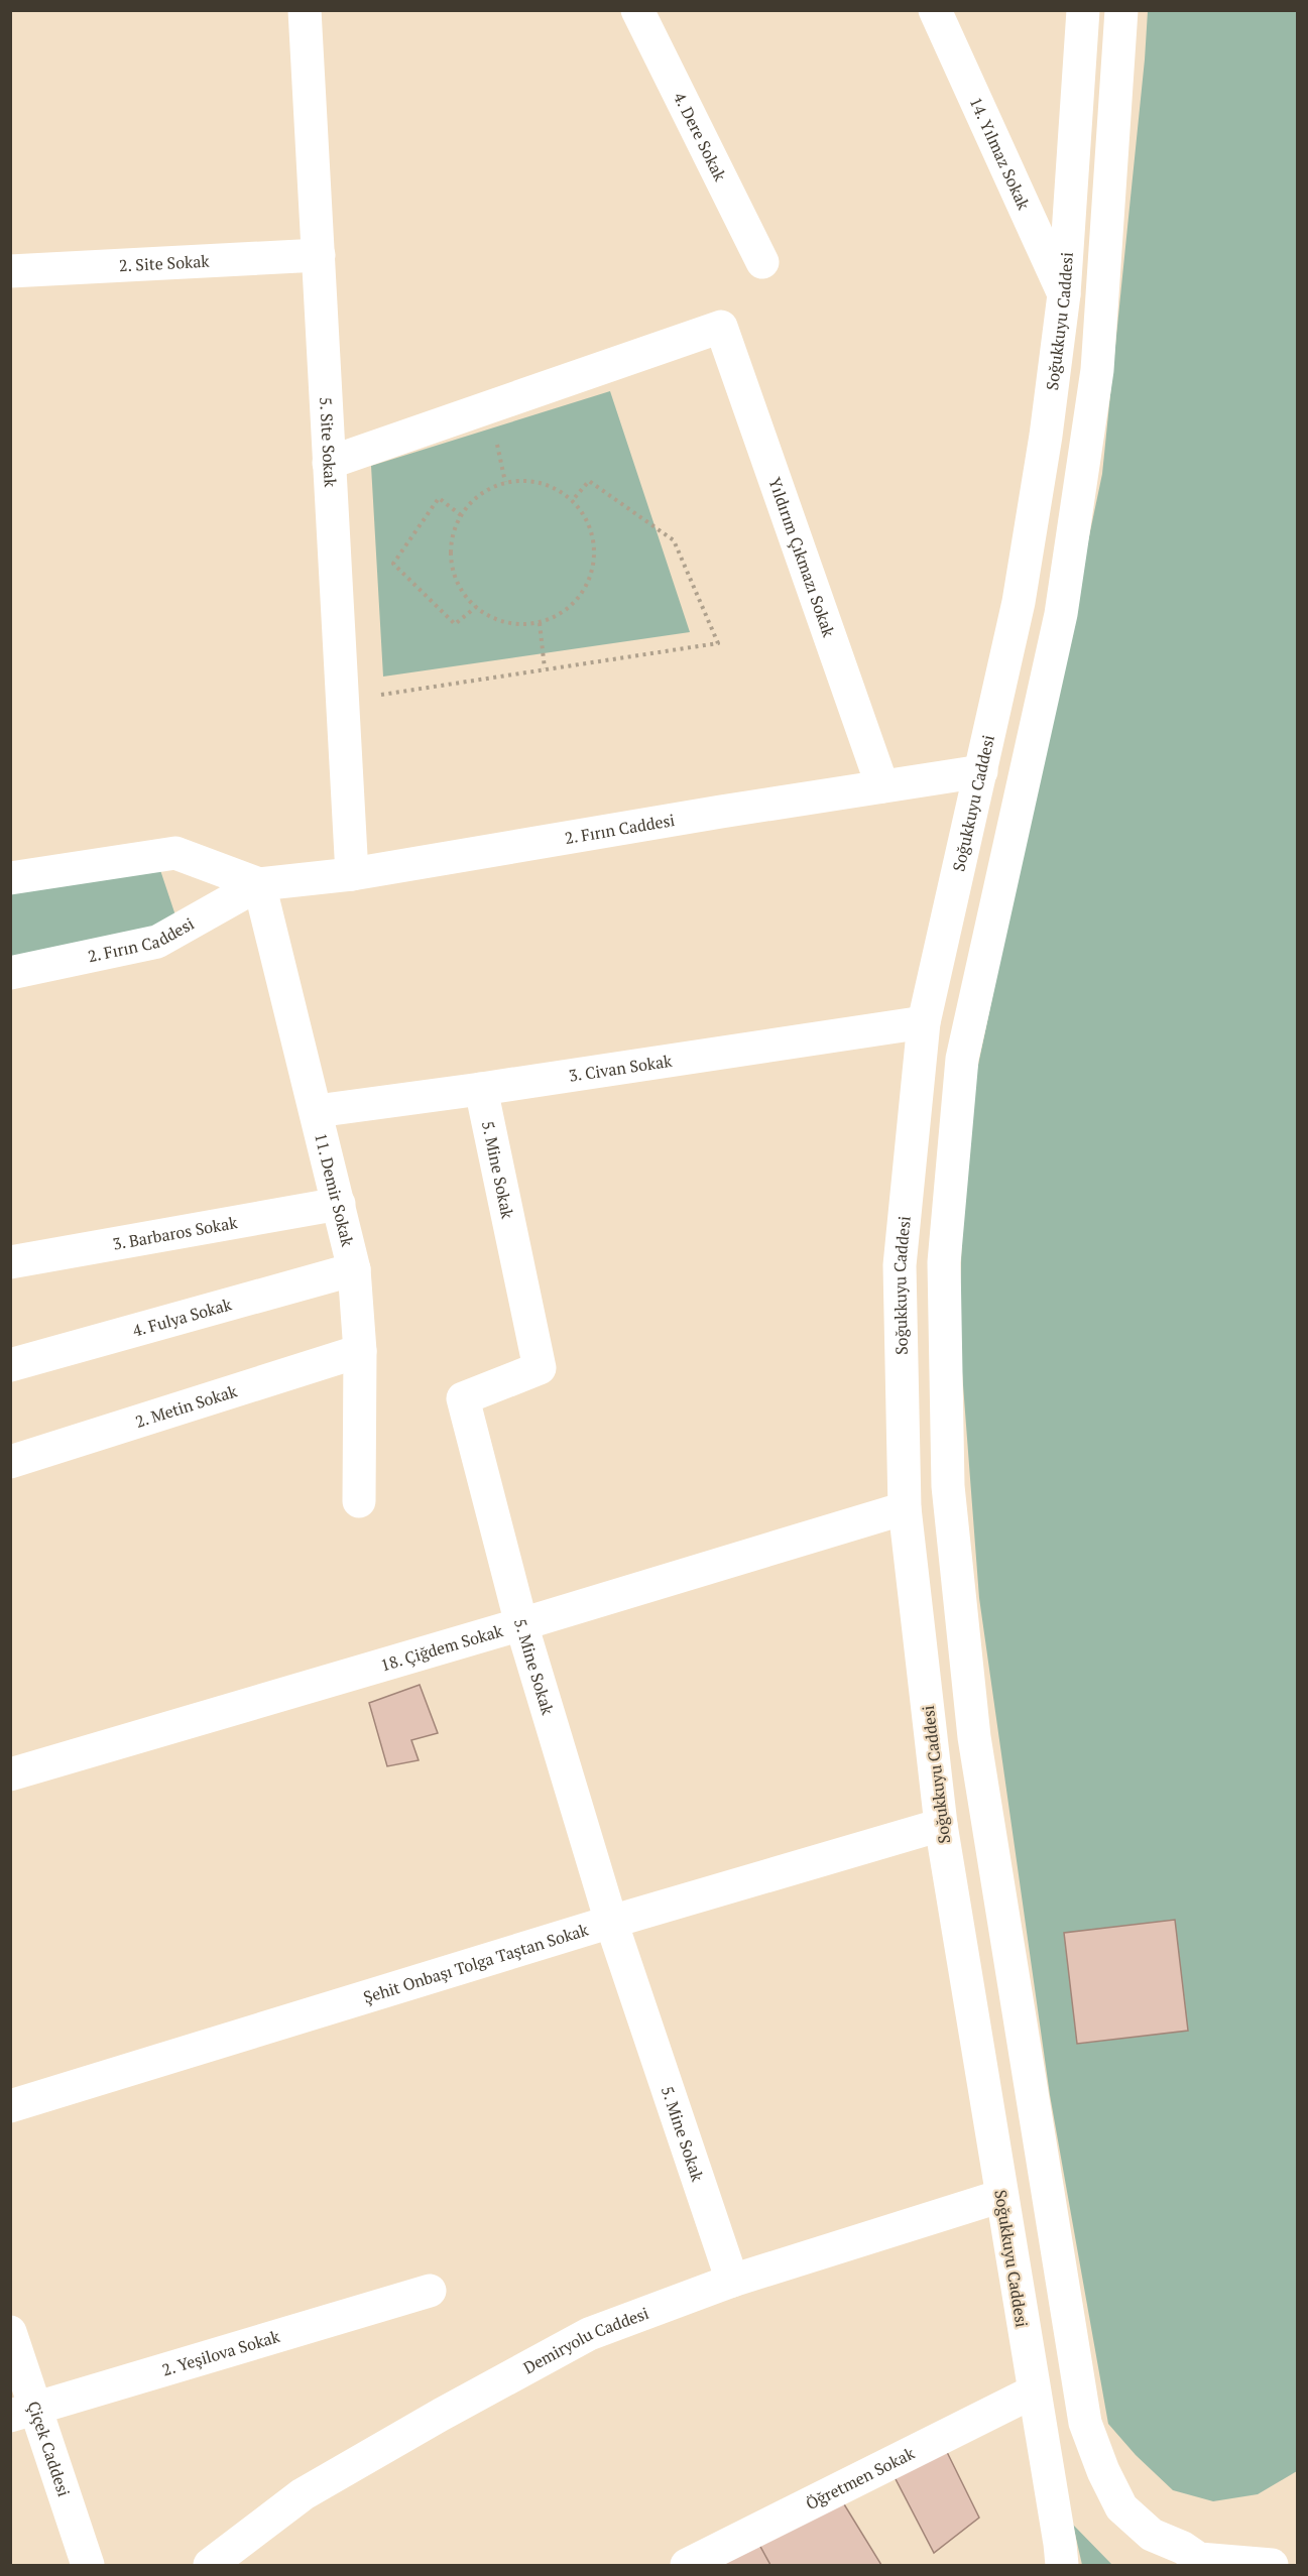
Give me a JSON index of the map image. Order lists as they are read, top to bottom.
{
  "streets": {
    "street": [
      "4. Dere Sokak",
      "14. Yılmaz Sokak",
      "2. Site Sokak",
      "Soğukkuyu Caddesi",
      "5. Site Sokak",
      "Yıldırım Çıkmazı Sokak",
      "2. Fırın Caddesi",
      "3. Civan Sokak",
      "5. Mine Sokak",
      "11. Demir Sokak",
      "3. Barbaros Sokak",
      "4. Fulya Sokak",
      "2. Metin Sokak",
      "18. Çiğdem Sokak",
      "Şehit Onbaşı Tolga Taştan Sokak",
      "Demiryolu Caddesi",
      "2. Yeşilova Sokak",
      "Çiçek Caddesi",
      "Öğretmen Sokak"
    ]
  },
  "crossings": [
    ["14. Yılmaz Sokak", "Soğukkuyu Caddesi"],
    ["2. Site Sokak", "5. Site Sokak"],
    ["Soğukkuyu Caddesi", "2. Fırın Caddesi"],
    ["Soğukkuyu Caddesi", "3. Civan Sokak"],
    ["Soğukkuyu Caddesi", "18. Çiğdem Sokak"],
    ["Soğukkuyu Caddesi", "Şehit Onbaşı Tolga Taştan Sokak"],
    ["Soğukkuyu Caddesi", "Demiryolu Caddesi"],
    ["Soğukkuyu Caddesi", "Öğretmen Sokak"],
    ["5. Site Sokak", "Yıldırım Çıkmazı Sokak"],
    ["5. Site Sokak", "2. Fırın Caddesi"],
    ["Yıldırım Çıkmazı Sokak", "2. Fırın Caddesi"],
    ["2. Fırın Caddesi", "11. Demir Sokak"],
    ["3. Civan Sokak", "5. Mine Sokak"],
    ["3. Civan Sokak", "11. Demir Sokak"],
    ["5. Mine Sokak", "18. Çiğdem Sokak"],
    ["5. Mine Sokak", "Şehit Onbaşı Tolga Taştan Sokak"],
    ["5. Mine Sokak", "Demiryolu Caddesi"],
    ["11. Demir Sokak", "3. Barbaros Sokak"],
    ["11. Demir Sokak", "4. Fulya Sokak"],
    ["11. Demir Sokak", "2. Metin Sokak"],
    ["2. Yeşilova Sokak", "Çiçek Caddesi"]
  ]
}
